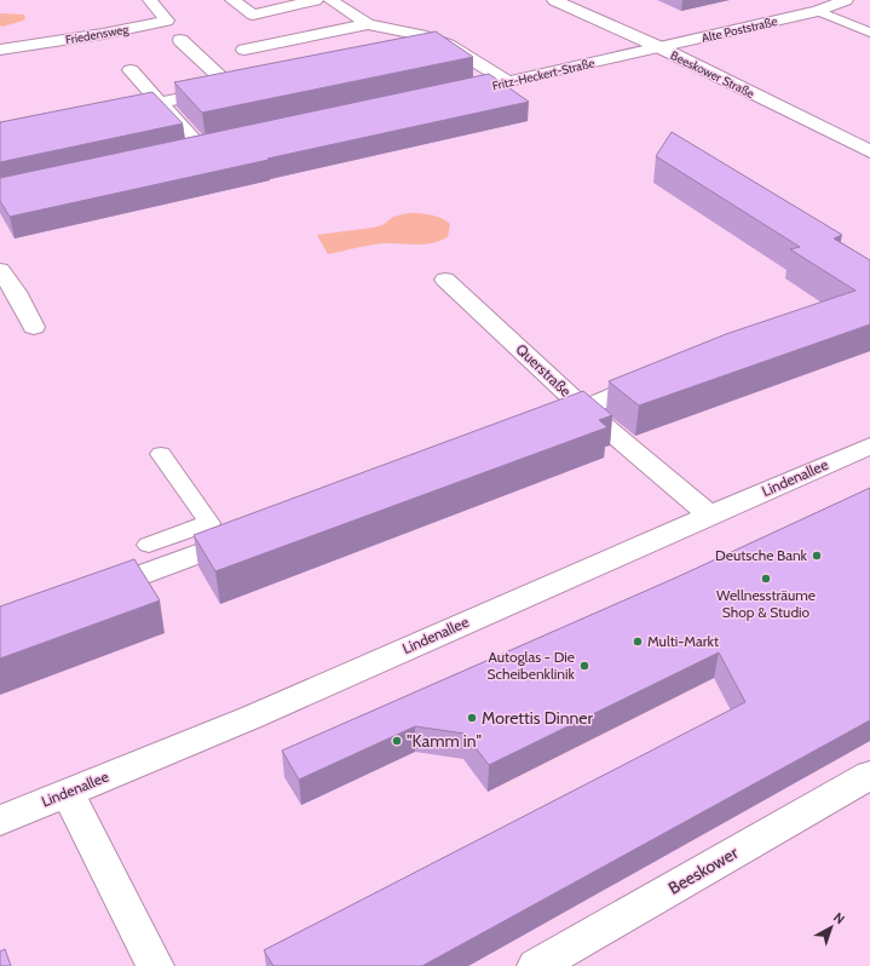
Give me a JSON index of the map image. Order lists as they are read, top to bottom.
{
  "streets": {
    "street": [
      "Alte Poststraße",
      "Friedensweg",
      "Fritz-Heckert-Straße",
      "Beeskower Straße",
      "Querstraße",
      "Lindenallee",
      "Beeskower"
    ]
  },
  "crossings": [
    ["Alte Poststraße", "Fritz-Heckert-Straße"],
    ["Alte Poststraße", "Beeskower Straße"],
    ["Fritz-Heckert-Straße", "Beeskower Straße"],
    ["Querstraße", "Lindenallee"]
  ],
  "places": [
    "Deutsche Bank",
    "Wellnessträume Shop & Studio",
    "Multi-Markt",
    "Autoglas - Die Scheibenklinik",
    "Morettis Dinner",
    "\"Kamm in\""
  ],
  "north": "top right"
}
